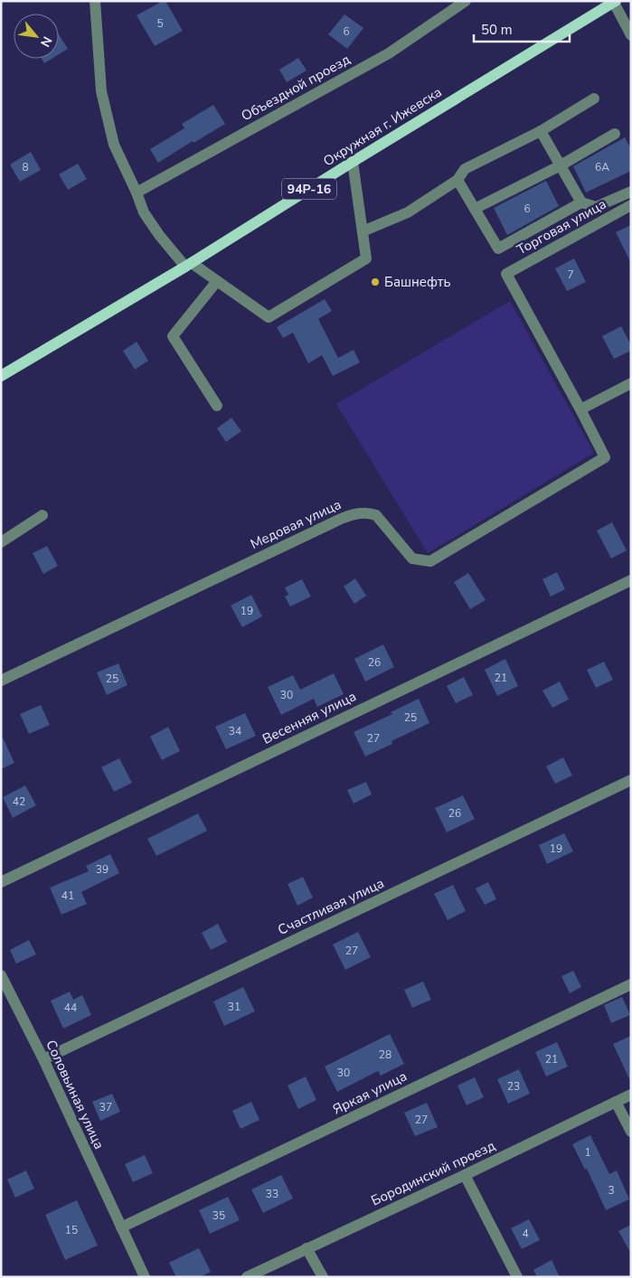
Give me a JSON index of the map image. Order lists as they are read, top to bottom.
{
  "streets": {
    "main road": ["Окружная г. Ижевска", "94Р-16"],
    "street": [
      "Объездной проезд",
      "Торговая улица",
      "Медовая улица",
      "Весенняя улица",
      "Счастливая улица",
      "Яркая улица",
      "Соловьиная улица",
      "Бородинский проезд"
    ]
  },
  "crossings": [
    ["Торговая улица", "Медовая улица"],
    ["Счастливая улица", "Соловьиная улица"],
    ["Яркая улица", "Соловьиная улица"]
  ],
  "places": ["Башнефть"],
  "house_numbers": [
    "5",
    "6",
    "8",
    "6А",
    "6",
    "7",
    "19",
    "26",
    "21",
    "25",
    "30",
    "25",
    "34",
    "27",
    "42",
    "26",
    "19",
    "39",
    "41",
    "27",
    "31",
    "44",
    "28",
    "21",
    "30",
    "23",
    "37",
    "27",
    "1",
    "3",
    "33",
    "35",
    "15",
    "4"
  ],
  "scale_bar": "50 m",
  "north": "bottom right"
}
